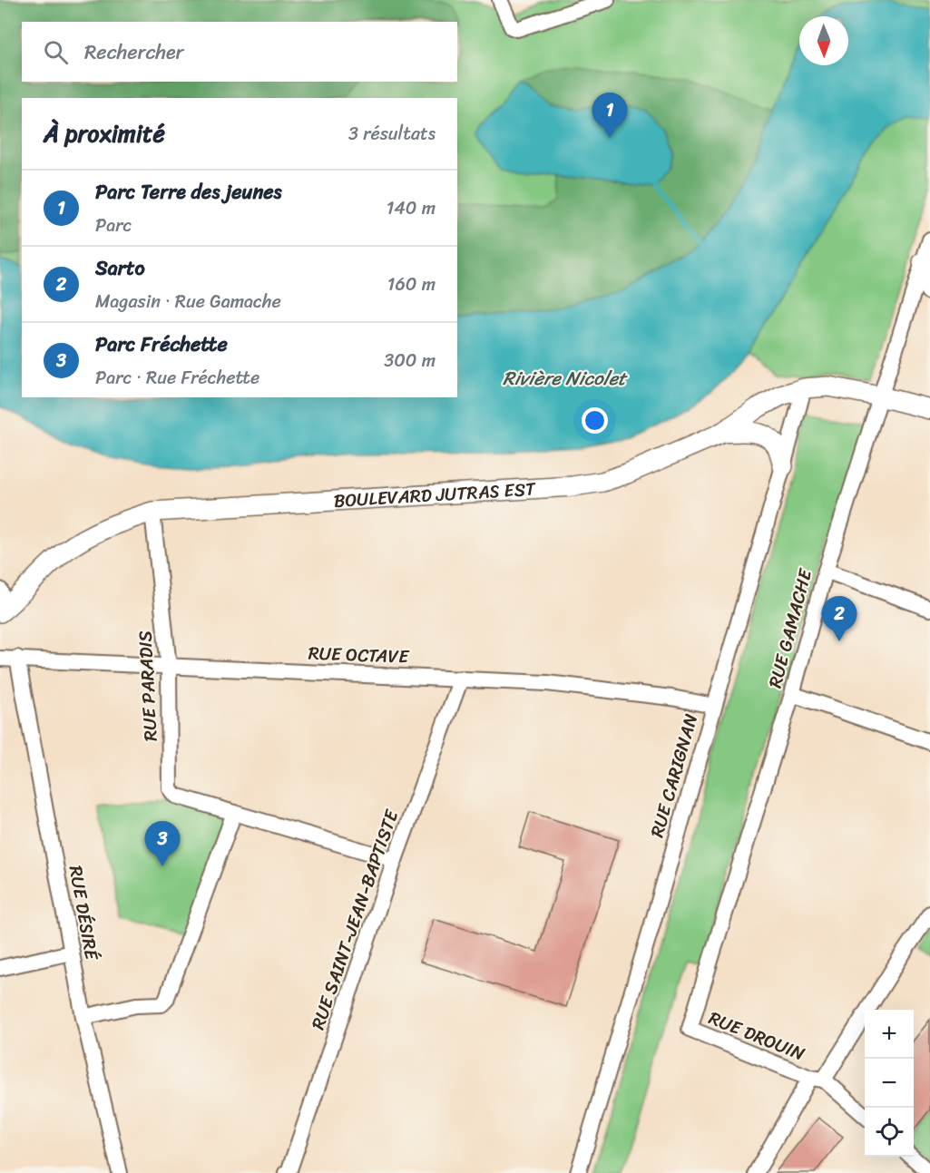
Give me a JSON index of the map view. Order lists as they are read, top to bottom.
{
  "streets": {
    "main road": ["BOULEVARD JUTRAS EST"],
    "street": [
      "RUE GAMACHE",
      "RUE OCTAVE",
      "RUE PARADIS",
      "RUE CARIGNAN",
      "RUE DÉSIRÉ",
      "RUE SAINT-JEAN-BAPTISTE",
      "RUE DROUIN"
    ]
  },
  "crossings": [
    ["BOULEVARD JUTRAS EST", "RUE GAMACHE"],
    ["BOULEVARD JUTRAS EST", "RUE PARADIS"],
    ["BOULEVARD JUTRAS EST", "RUE CARIGNAN"],
    ["RUE GAMACHE", "RUE DROUIN"],
    ["RUE OCTAVE", "RUE PARADIS"],
    ["RUE OCTAVE", "RUE CARIGNAN"],
    ["RUE OCTAVE", "RUE DÉSIRÉ"],
    ["RUE OCTAVE", "RUE SAINT-JEAN-BAPTISTE"]
  ],
  "water": ["Rivière Nicolet"],
  "north": "bottom",
  "page": {
    "search": "Rechercher",
    "pins": ["1", "2", "3"],
    "heading": ["À proximité", "3 résultats"],
    "list": [
      {
        "mark": "1",
        "name": "Parc Terre des jeunes",
        "note": "Parc",
        "value": "140 m"
      },
      {
        "mark": "2",
        "name": "Sarto",
        "note": "Magasin · Rue Gamache",
        "value": "160 m"
      },
      {
        "mark": "3",
        "name": "Parc Fréchette",
        "note": "Parc · Rue Fréchette",
        "value": "300 m"
      }
    ],
    "map_buttons": ["+", "−"]
  }
}
